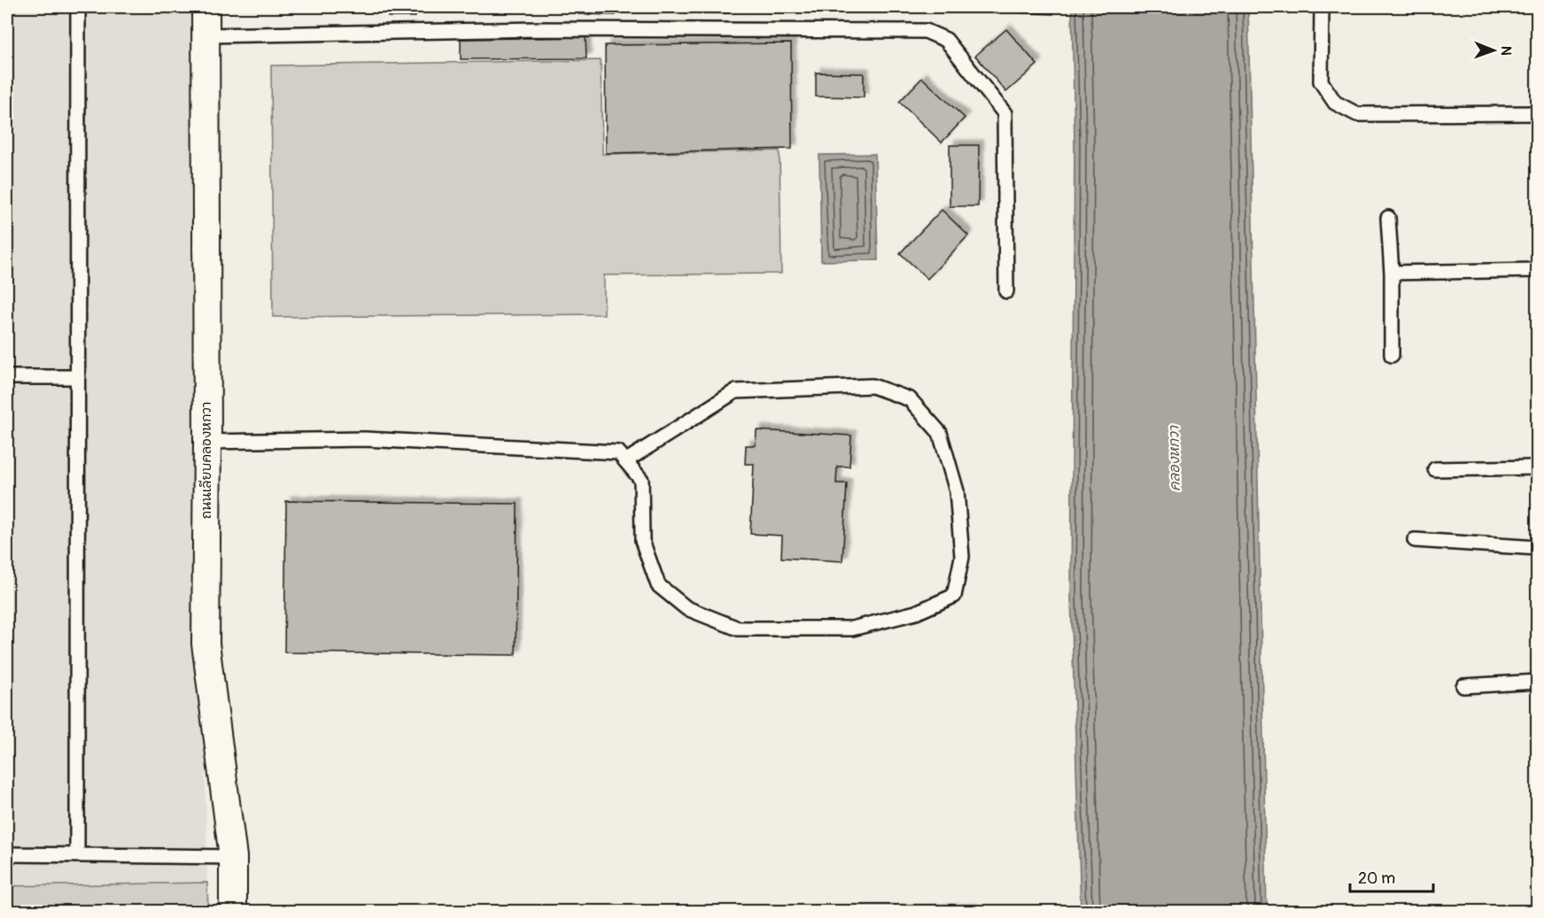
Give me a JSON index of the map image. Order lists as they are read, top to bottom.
{
  "streets": {
    "street": ["ถนนเลียบคลองหกวา"]
  },
  "water": ["คลองหกวา"],
  "scale_bar": "20 m",
  "north": "right"
}
